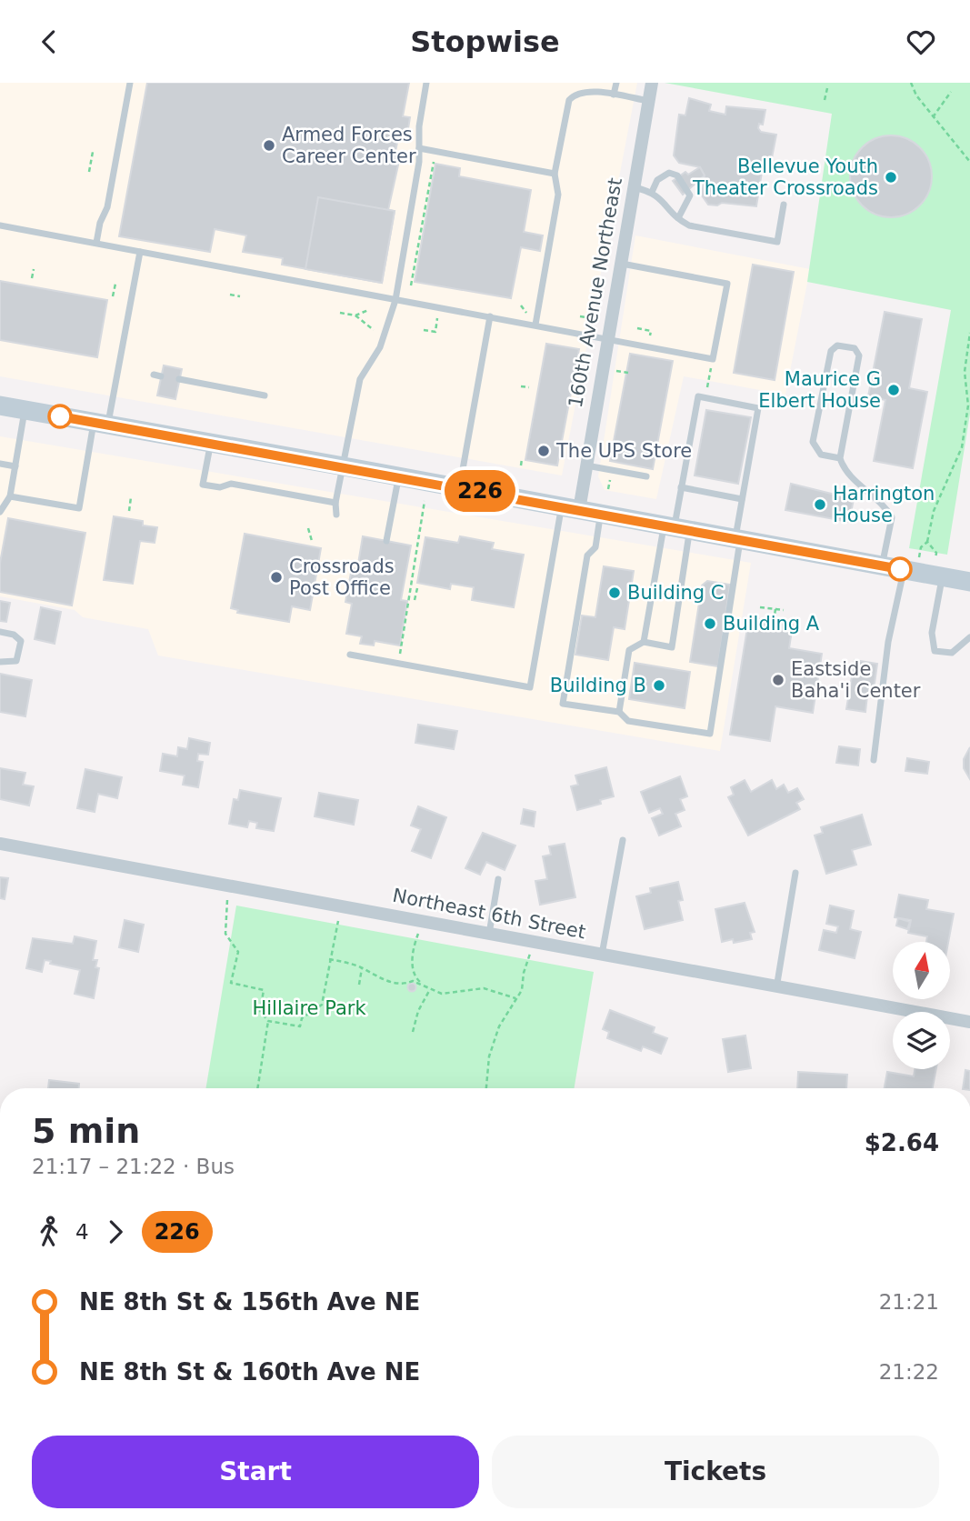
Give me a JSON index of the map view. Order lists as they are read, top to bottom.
{
  "streets": {
    "street": ["160th Avenue Northeast", "Northeast 6th Street"]
  },
  "parks": ["Hillaire Park"],
  "places": [
    "Armed Forces Career Center",
    "Bellevue Youth Theater Crossroads",
    "Maurice G Elbert House",
    "The UPS Store",
    "Harrington House",
    "Crossroads Post Office",
    "Building C",
    "Building A",
    "Eastside Baha'i Center",
    "Building B"
  ],
  "lines": ["bus line 226"],
  "north": "top",
  "page": {
    "header": "Stopwise",
    "on_map": "226",
    "heading": ["5 min", "21:17 – 21:22 · Bus", "$2.64"],
    "legs": ["4", "226"],
    "list": [
      {
        "name": "NE 8th St & 156th Ave NE",
        "value": "21:21"
      },
      {
        "name": "NE 8th St & 160th Ave NE",
        "value": "21:22"
      }
    ],
    "buttons": ["Start", "Tickets"]
  }
}
